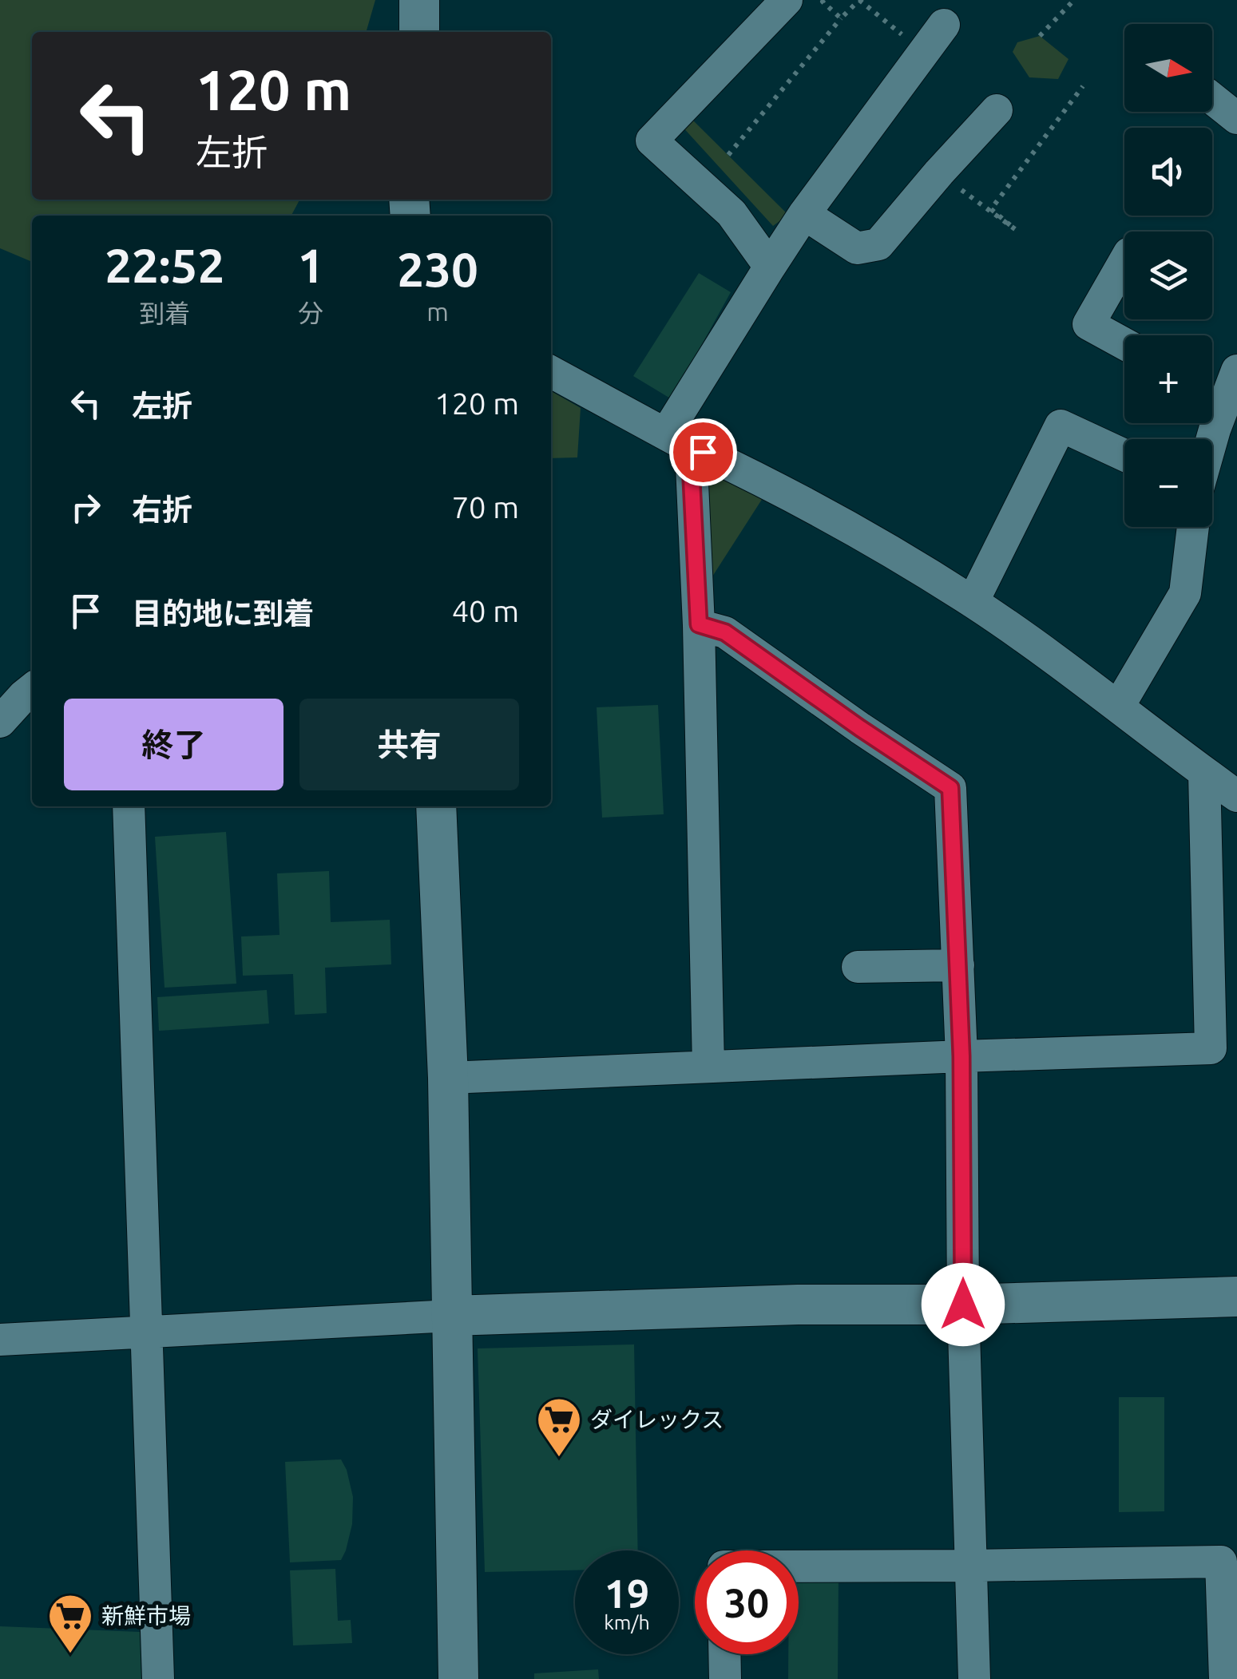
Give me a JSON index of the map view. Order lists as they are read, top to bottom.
{
  "places": {
    "supermarket": ["ダイレックス", "新鮮市場"]
  },
  "north": "right",
  "page": {
    "map_buttons": ["+", "−"],
    "turn": ["120 m", "左折"],
    "eta": [
      "22:52",
      "到着",
      "1",
      "分",
      "230",
      "m"
    ],
    "list": [
      {
        "name": "左折",
        "value": "120 m"
      },
      {
        "name": "右折",
        "value": "70 m"
      },
      {
        "name": "目的地に到着",
        "value": "40 m"
      }
    ],
    "buttons": ["終了", "共有"],
    "speed": "19 km/h",
    "limit": "30"
  }
}
